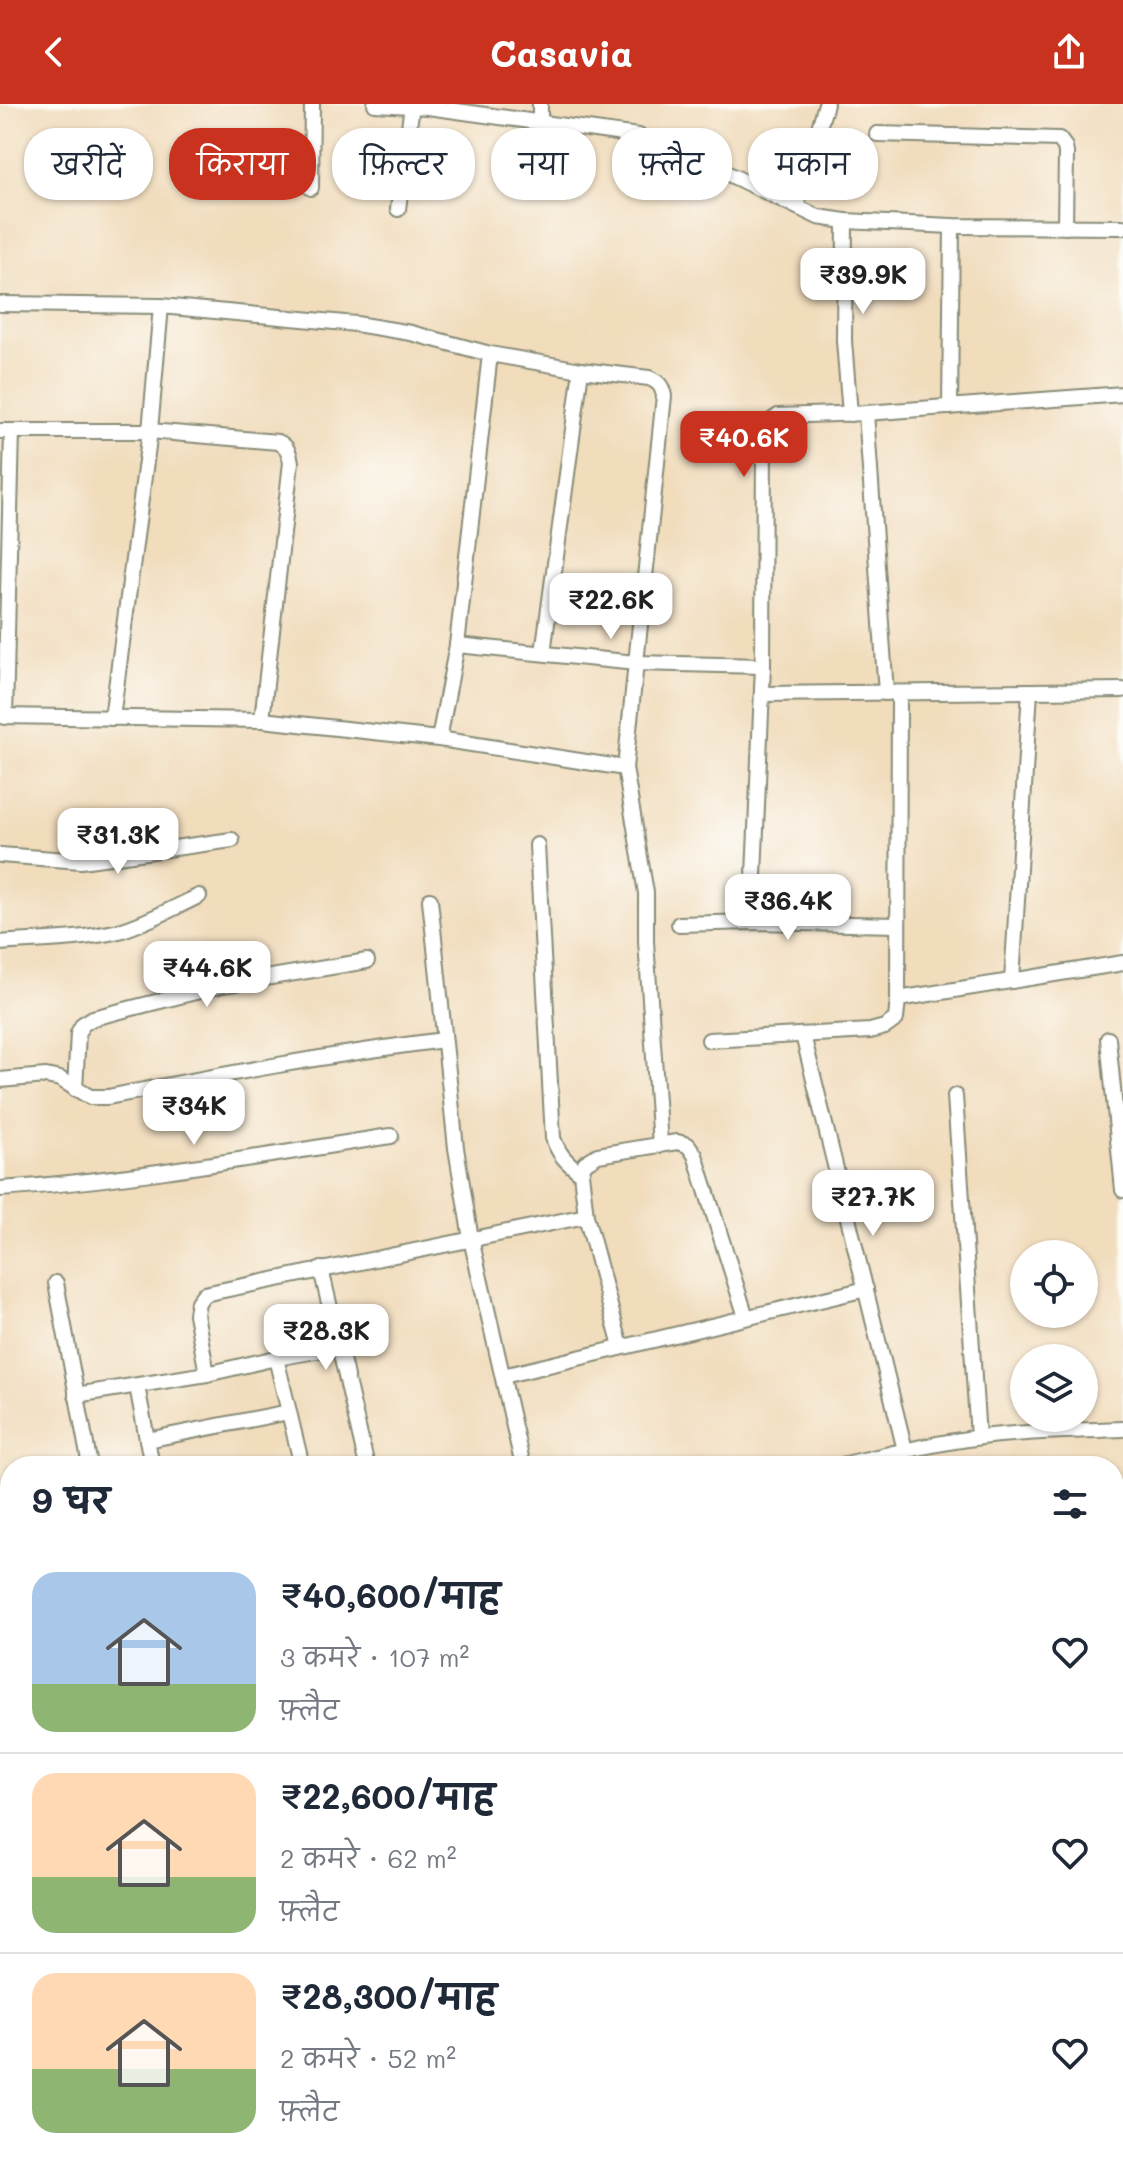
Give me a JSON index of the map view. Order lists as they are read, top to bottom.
{
  "page": {
    "header": "Casavia",
    "chip": [
      "खरीदें",
      "किराया",
      "फ़िल्टर",
      "नया",
      "फ़्लैट",
      "मकान"
    ],
    "price": [
      "₹39.9K",
      "₹40.6K",
      "₹22.6K",
      "₹31.3K",
      "₹36.4K",
      "₹44.6K",
      "₹34K",
      "₹27.7K",
      "₹28.3K"
    ],
    "heading": "9 घर",
    "list": [
      {
        "name": "₹40,600/माह",
        "note": "3 कमरे · 107 m² · फ़्लैट"
      },
      {
        "name": "₹22,600/माह",
        "note": "2 कमरे · 62 m² · फ़्लैट"
      },
      {
        "name": "₹28,300/माह",
        "note": "2 कमरे · 52 m² · फ़्लैट"
      }
    ]
  }
}
